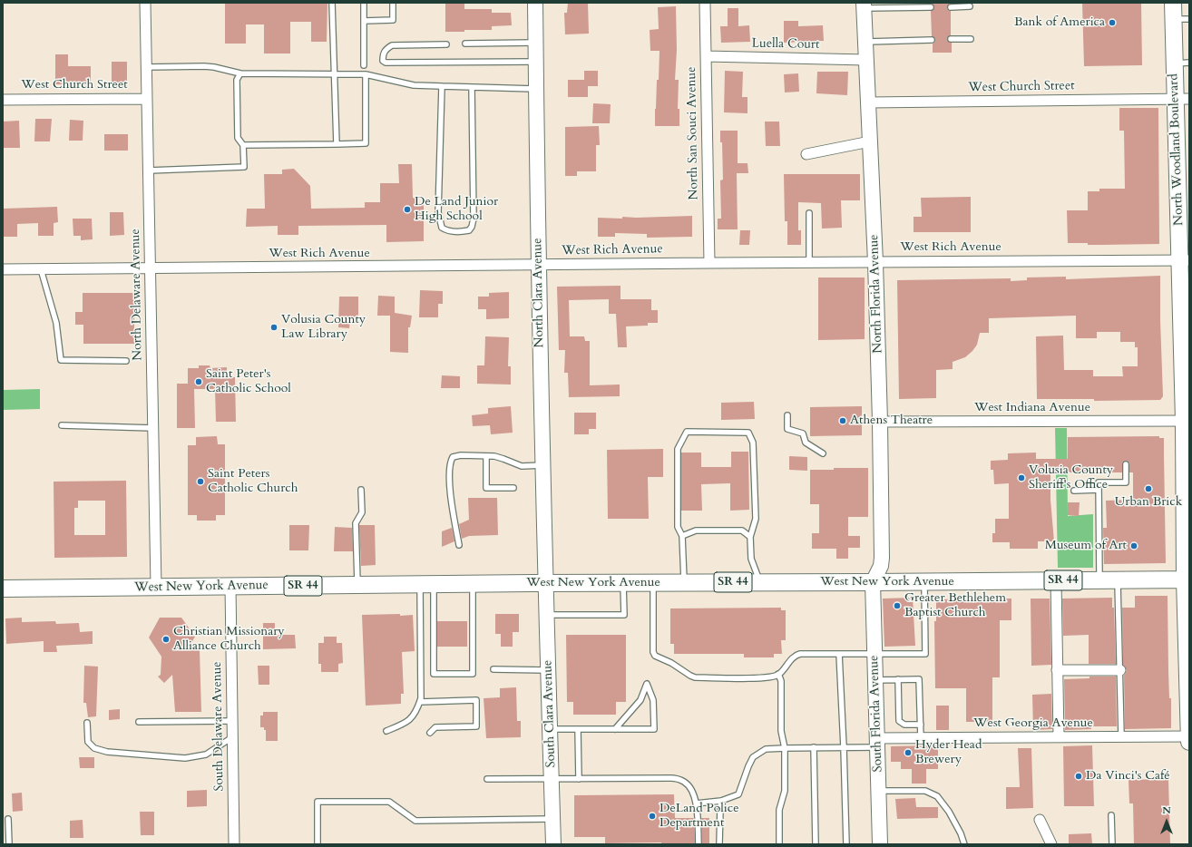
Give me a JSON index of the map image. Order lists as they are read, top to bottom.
{
  "streets": {
    "main road": ["North Woodland Boulevard", "SR 44", "West New York Avenue"],
    "street": [
      "Luella Court",
      "West Church Street",
      "North San Souci Avenue",
      "West Rich Avenue",
      "North Clara Avenue",
      "North Florida Avenue",
      "North Delaware Avenue",
      "West Indiana Avenue",
      "South Clara Avenue",
      "South Florida Avenue",
      "West Georgia Avenue",
      "South Delaware Avenue"
    ]
  },
  "crossings": [
    ["Luella Court", "North San Souci Avenue"],
    ["Luella Court", "North Florida Avenue"],
    ["West Church Street", "North Woodland Boulevard"],
    ["West Church Street", "North Florida Avenue"],
    ["West Church Street", "North Delaware Avenue"],
    ["North San Souci Avenue", "West Rich Avenue"],
    ["North Woodland Boulevard", "West Rich Avenue"],
    ["North Woodland Boulevard", "West Indiana Avenue"],
    ["North Woodland Boulevard", "West New York Avenue"],
    ["North Woodland Boulevard", "West Georgia Avenue"],
    ["West Rich Avenue", "North Clara Avenue"],
    ["West Rich Avenue", "North Florida Avenue"],
    ["West Rich Avenue", "North Delaware Avenue"],
    ["North Clara Avenue", "West New York Avenue"],
    ["North Clara Avenue", "South Clara Avenue"],
    ["North Florida Avenue", "West Indiana Avenue"],
    ["North Florida Avenue", "West New York Avenue"],
    ["North Florida Avenue", "South Florida Avenue"],
    ["North Delaware Avenue", "West New York Avenue"],
    ["West New York Avenue", "South Clara Avenue"],
    ["West New York Avenue", "South Florida Avenue"],
    ["West New York Avenue", "South Delaware Avenue"],
    ["South Florida Avenue", "West Georgia Avenue"]
  ],
  "places": [
    "Bank of America",
    "De Land Junior High School",
    "Volusia County Law Library",
    "Saint Peter's Catholic School",
    "Athens Theatre",
    "Volusia County Sheriff's Office",
    "Saint Peters Catholic Church",
    "Urban Brick",
    "Museum of Art",
    "Greater Bethlehem Baptist Church",
    "Christian Missionary Alliance Church",
    "Hyder Head Brewery",
    "Da Vinci's Café",
    "DeLand Police Department"
  ],
  "north": "top"
}
